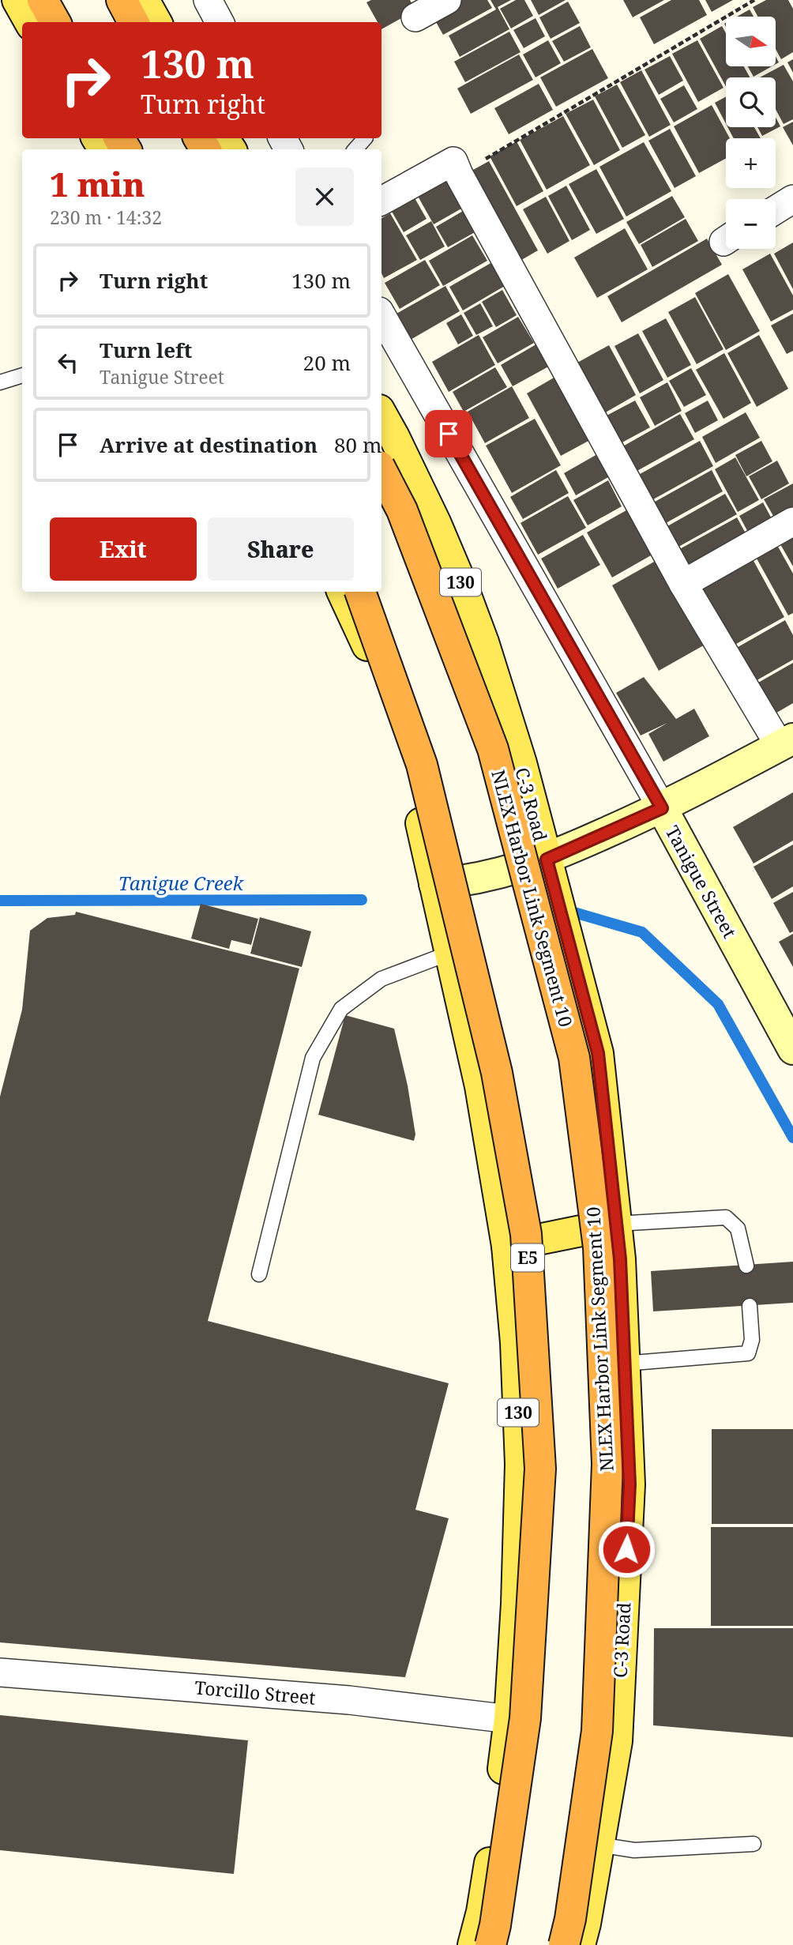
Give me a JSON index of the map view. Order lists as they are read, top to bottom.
{
  "streets": {
    "highway": ["NLEX Harbor Link Segment 10", "E5"],
    "main road": ["130", "C-3 Road", "Tanigue Street"],
    "street": ["Torcillo Street"]
  },
  "crossings": [
    ["130", "Torcillo Street"]
  ],
  "water": ["Tanigue Creek"],
  "north": "right",
  "page": {
    "map_buttons": ["+", "−"],
    "turn": ["130 m", "Turn right"],
    "heading": ["1 min", "230 m · 14:32"],
    "list": [
      {
        "name": "Turn right",
        "value": "130 m"
      },
      {
        "name": "Turn left",
        "note": "Tanigue Street",
        "value": "20 m"
      },
      {
        "name": "Arrive at destination",
        "value": "80 m"
      }
    ],
    "buttons": ["Exit", "Share"]
  }
}
